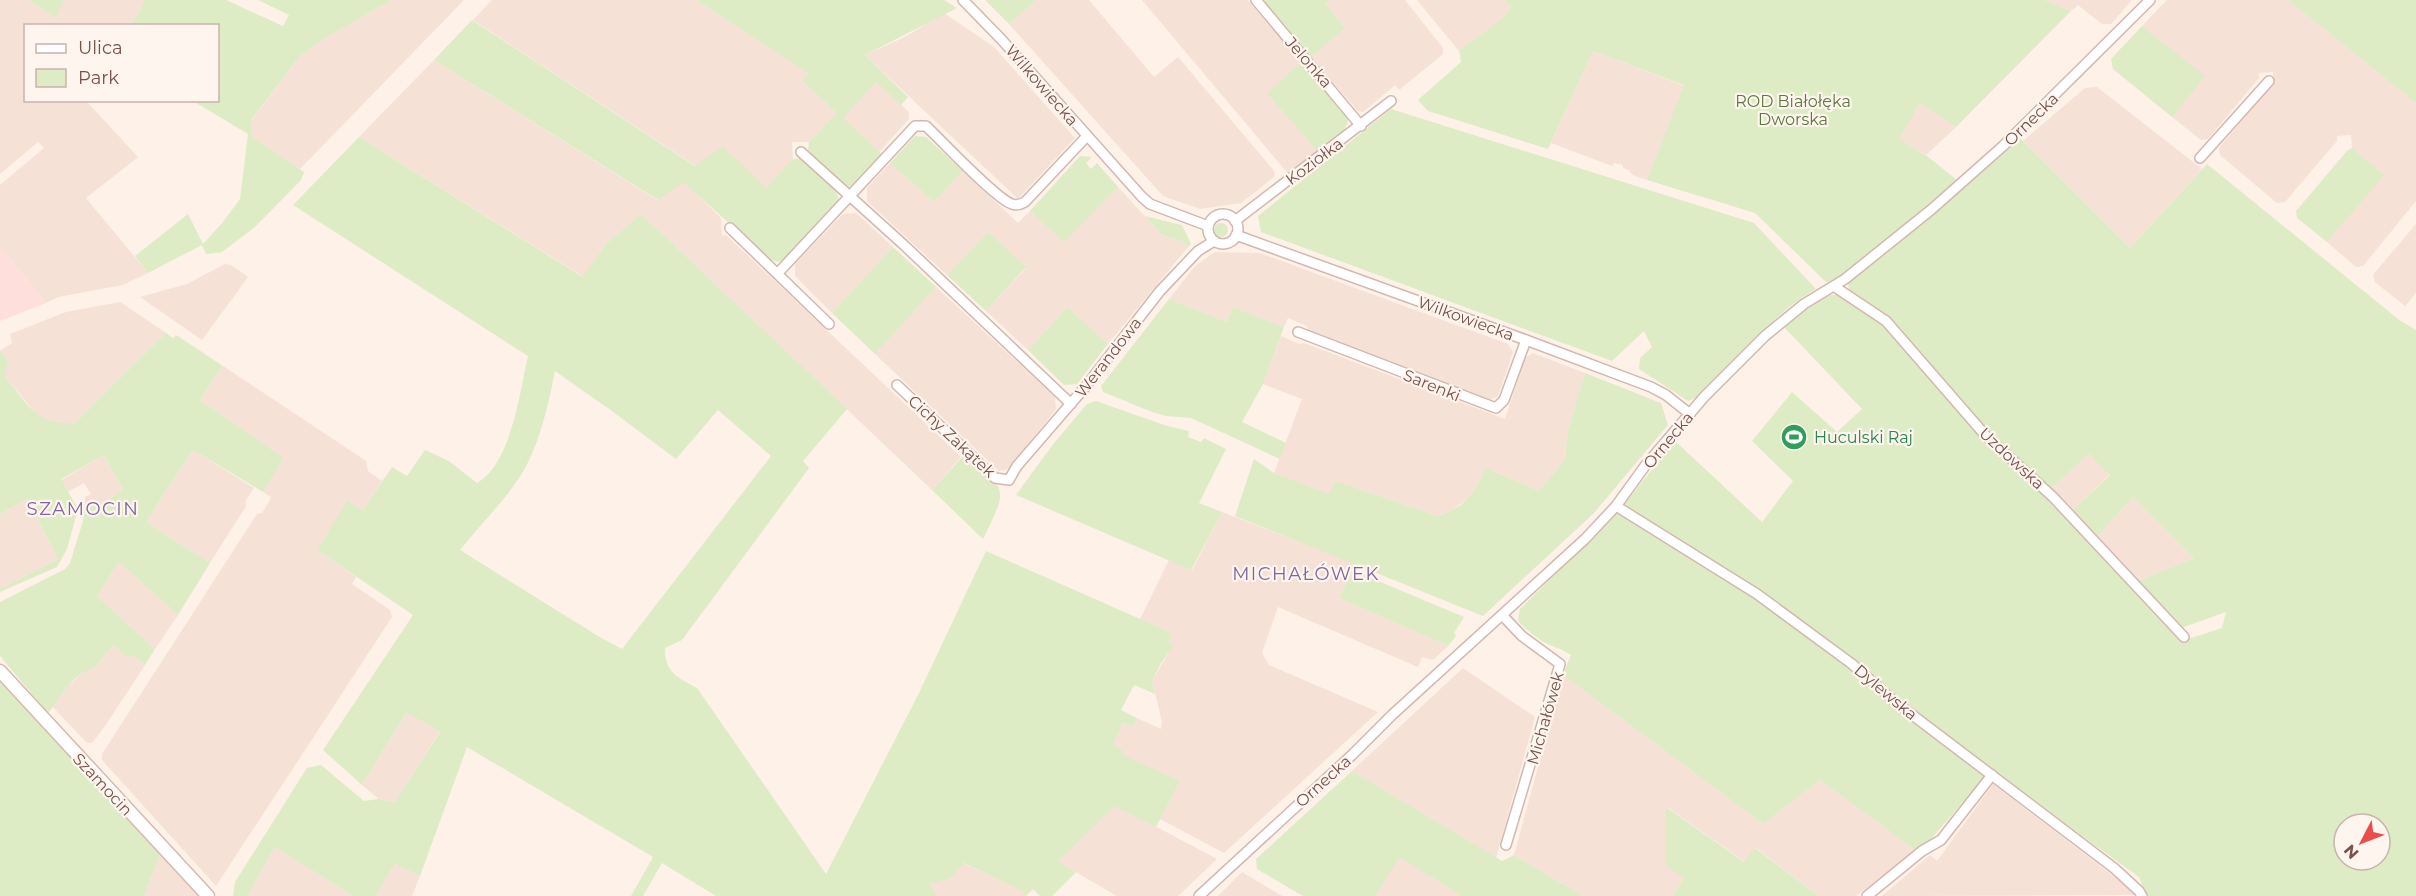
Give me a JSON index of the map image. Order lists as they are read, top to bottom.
{
  "streets": {
    "street": [
      "Jelonka",
      "Wilkowiecka",
      "Ornecka",
      "Koziołka",
      "Werandowa",
      "Sarenki",
      "Cichy Zakątek",
      "Uzdowska",
      "Dylewska",
      "Michałówek",
      "Szamocin"
    ]
  },
  "crossings": [
    ["Jelonka", "Koziołka"],
    ["Wilkowiecka", "Ornecka"],
    ["Wilkowiecka", "Koziołka"],
    ["Wilkowiecka", "Werandowa"],
    ["Wilkowiecka", "Sarenki"],
    ["Ornecka", "Uzdowska"],
    ["Ornecka", "Dylewska"],
    ["Ornecka", "Michałówek"],
    ["Koziołka", "Werandowa"],
    ["Werandowa", "Cichy Zakątek"]
  ],
  "districts": ["SZAMOCIN", "MICHAŁÓWEK"],
  "parks": ["ROD Białołęka Dworska"],
  "places": {
    "sports": ["Huculski Raj"]
  },
  "legend": ["Ulica", "Park"],
  "north": "bottom left"
}
